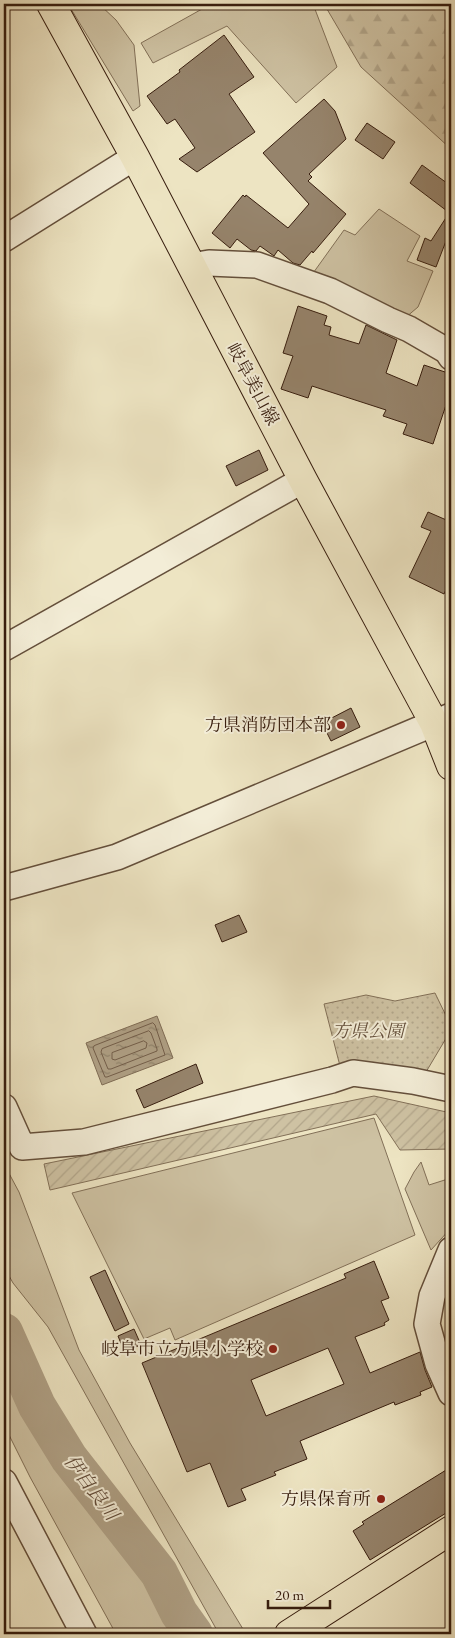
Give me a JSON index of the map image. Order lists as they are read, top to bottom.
{
  "streets": {
    "main road": ["岐阜美山線"]
  },
  "water": ["伊自良川"],
  "parks": ["方県公園"],
  "places": ["方県消防団本部", "岐阜市立方県小学校", "方県保育所"],
  "scale_bar": "20 m"
}
